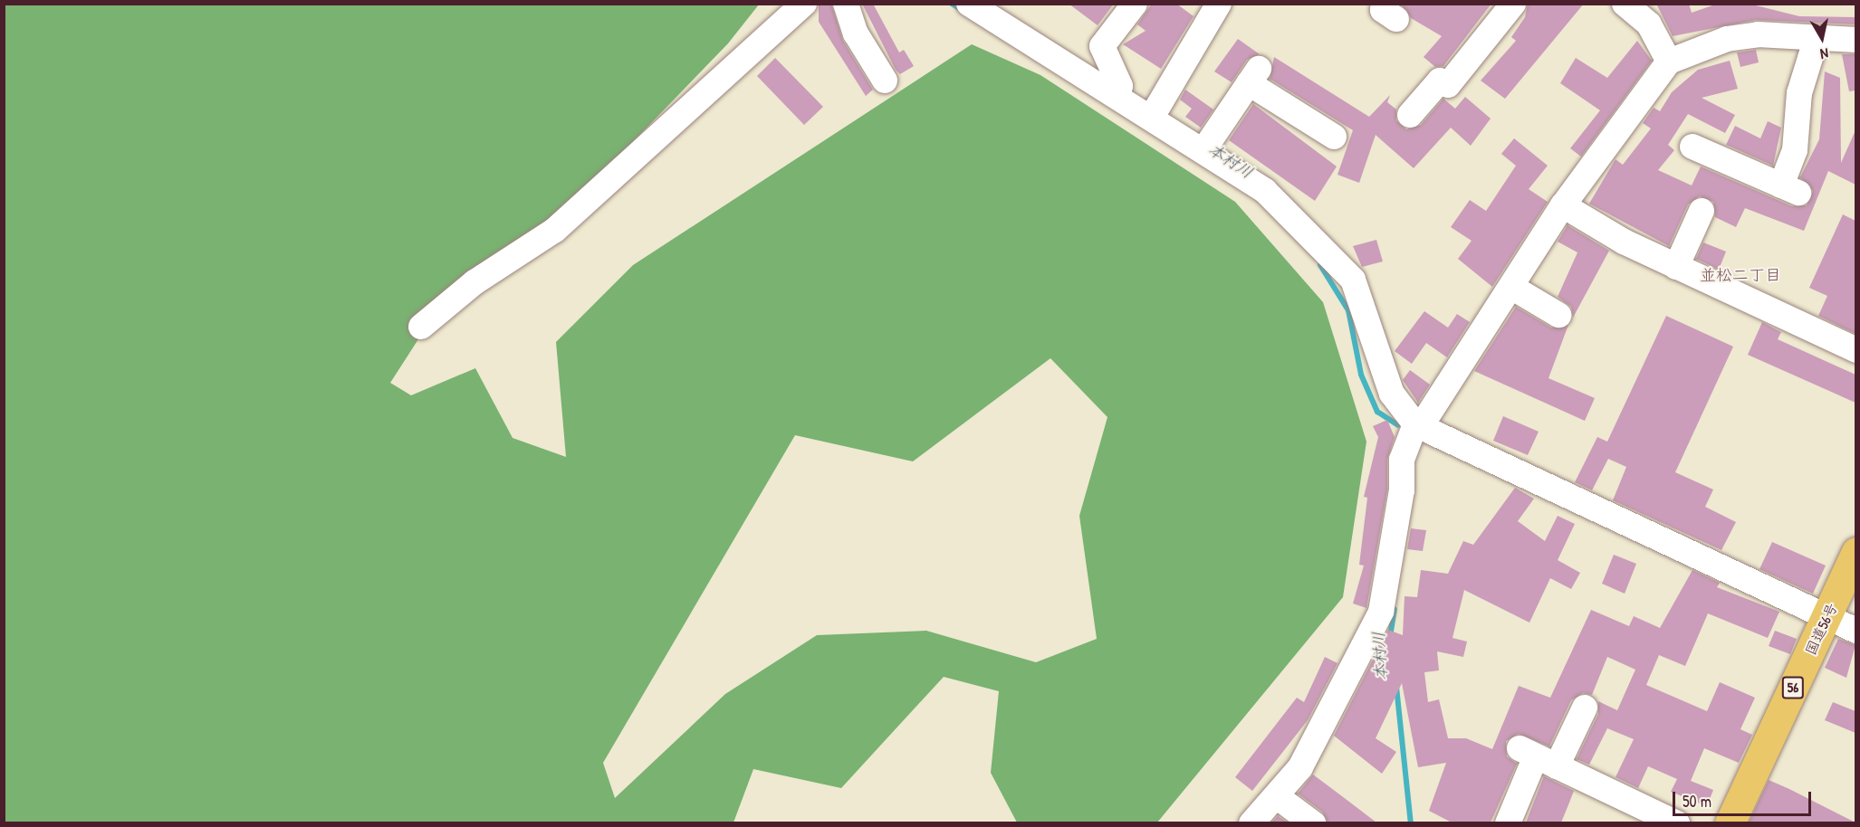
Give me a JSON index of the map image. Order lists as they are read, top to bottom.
{
  "streets": {
    "highway": ["国道56号", "56"]
  },
  "districts": ["並松二丁目"],
  "water": ["本村川"],
  "scale_bar": "50 m",
  "north": "bottom"
}
